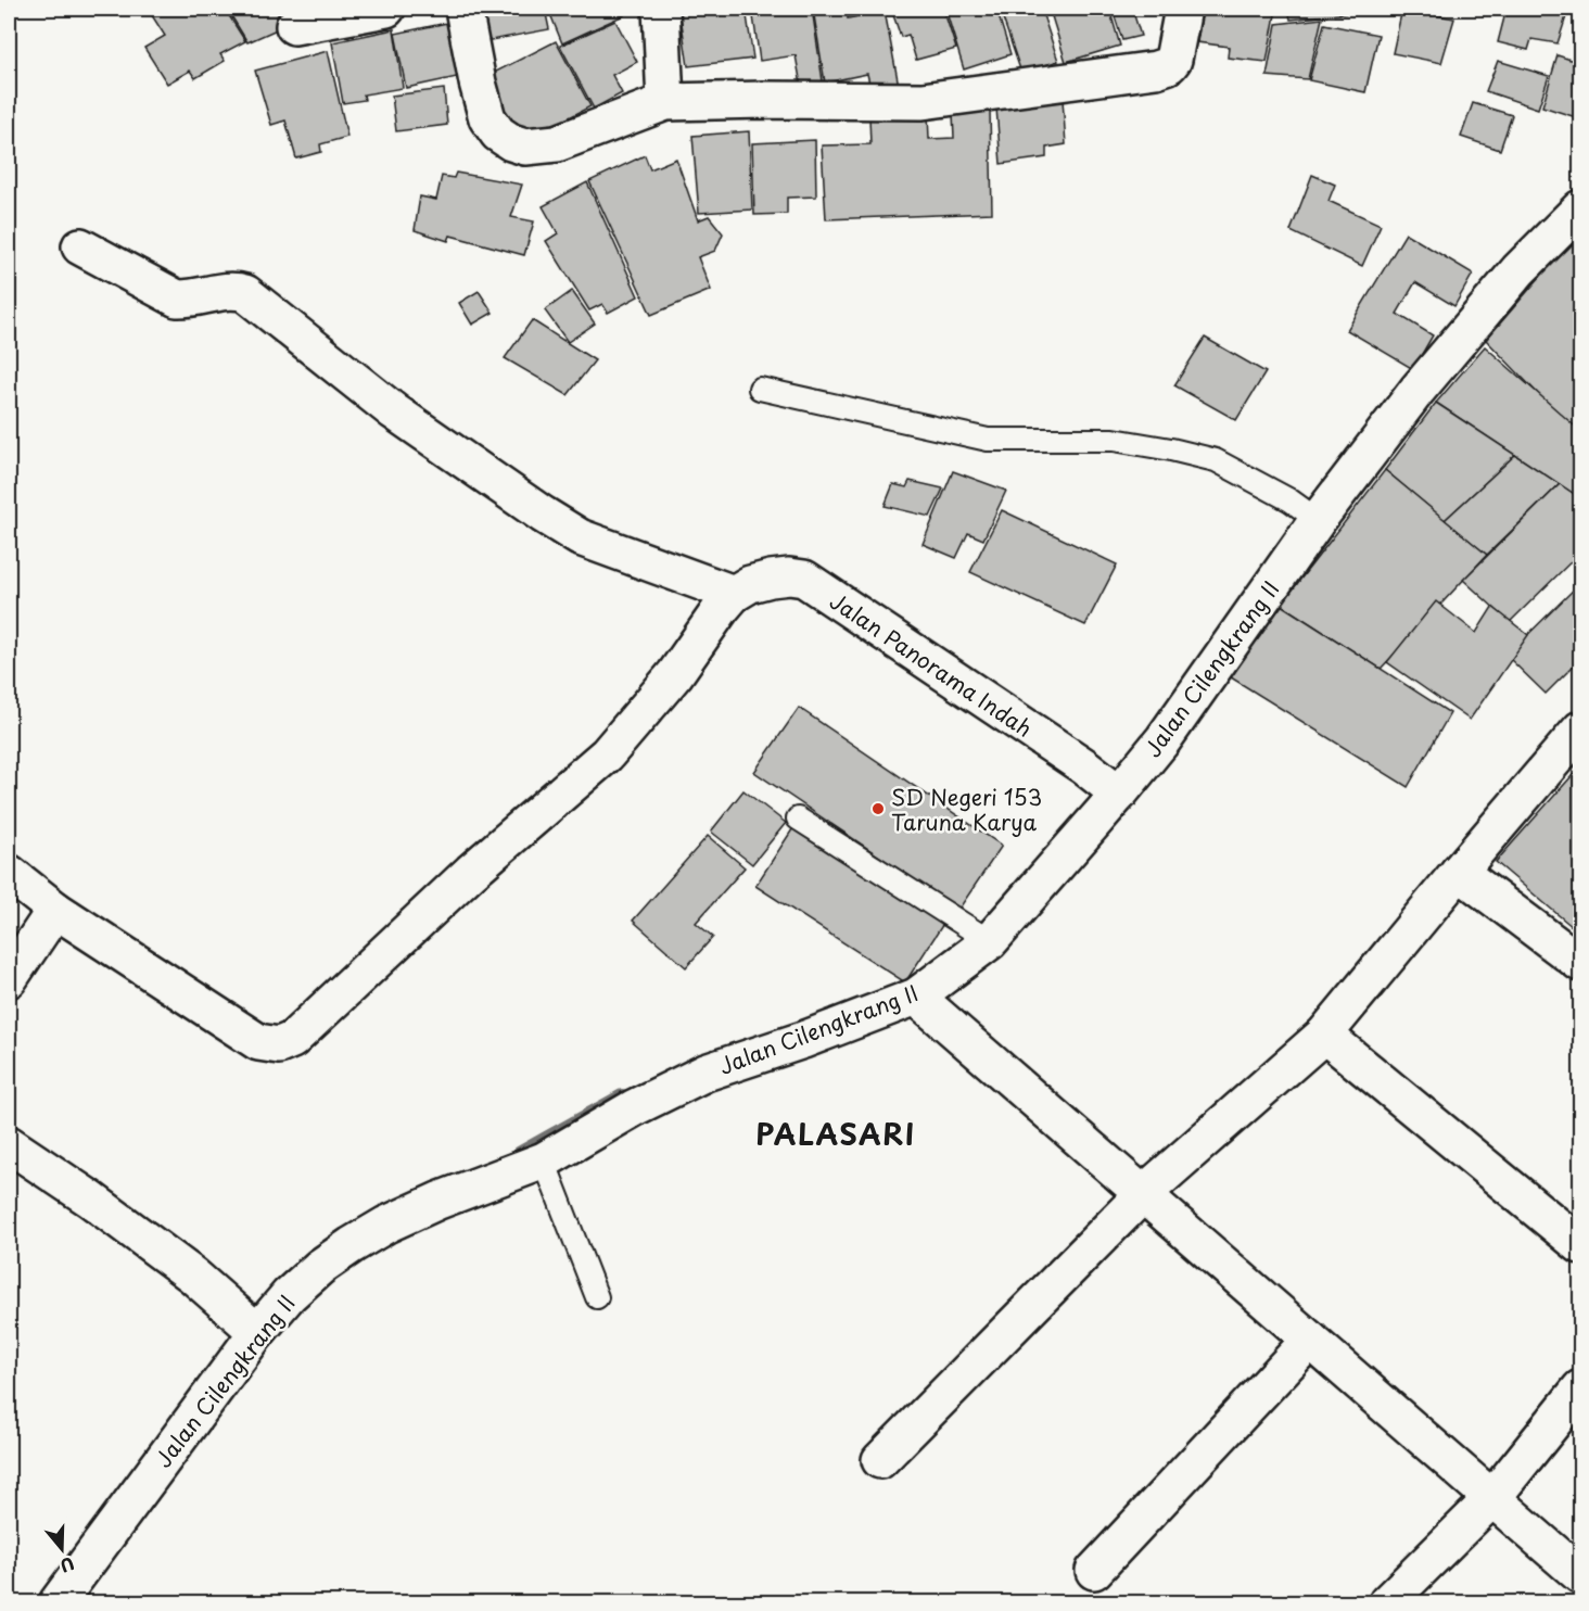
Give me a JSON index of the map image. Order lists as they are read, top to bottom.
{
  "streets": {
    "street": ["Jalan Panorama Indah", "Jalan Cilengkrang II"]
  },
  "crossings": [
    ["Jalan Panorama Indah", "Jalan Cilengkrang II"]
  ],
  "districts": ["PALASARI"],
  "places": ["SD Negeri 153 Taruna Karya"],
  "north": "bottom"
}
